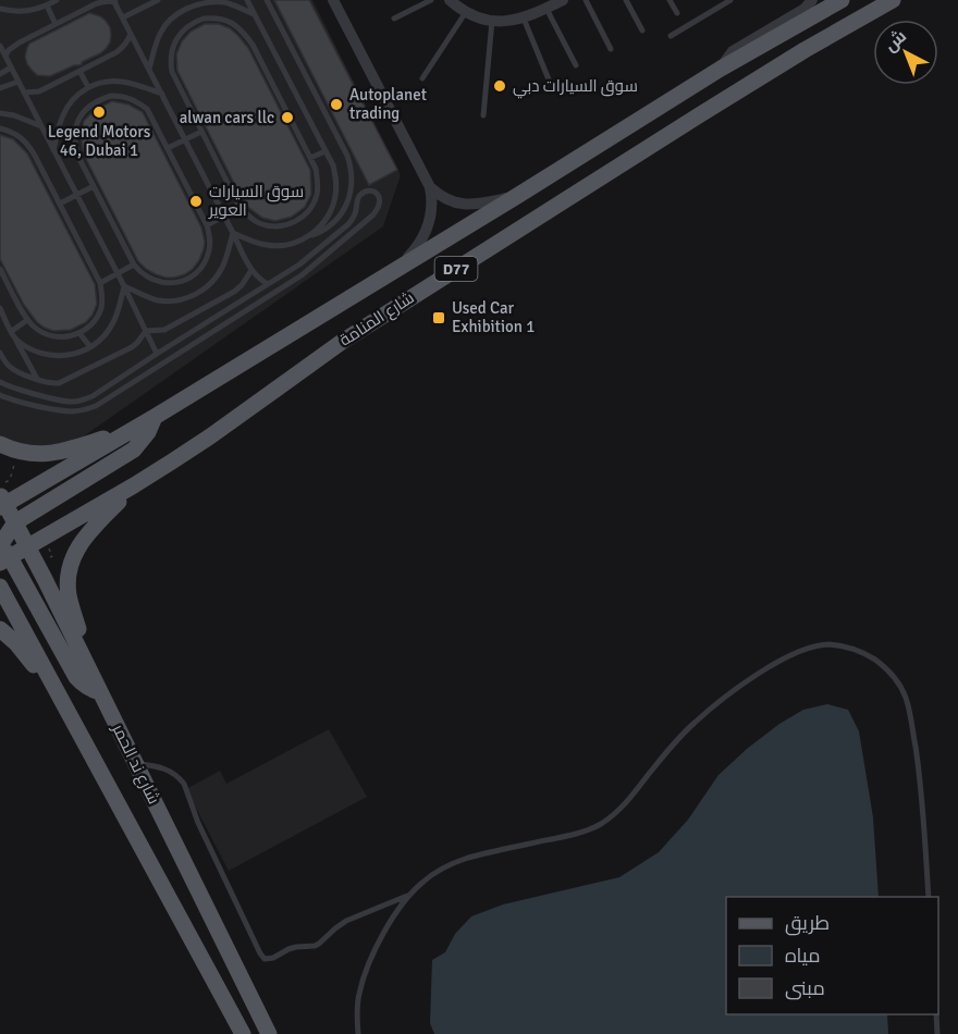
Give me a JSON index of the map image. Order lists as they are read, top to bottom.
{
  "streets": {
    "main road": ["D77", "شارع المنامة", "شارع ند الحمر"]
  },
  "crossings": [
    ["شارع المنامة", "شارع ند الحمر"]
  ],
  "places": {
    "other": [
      "سوق السيارات دبي",
      "Autoplanet trading",
      "Legend Motors 46, Dubai 1",
      "alwan cars llc",
      "سوق السيارات العوير"
    ],
    "transit": ["Used Car Exhibition 1"]
  },
  "legend": ["طريق", "مياه", "مبنى"],
  "north": "top left"
}
